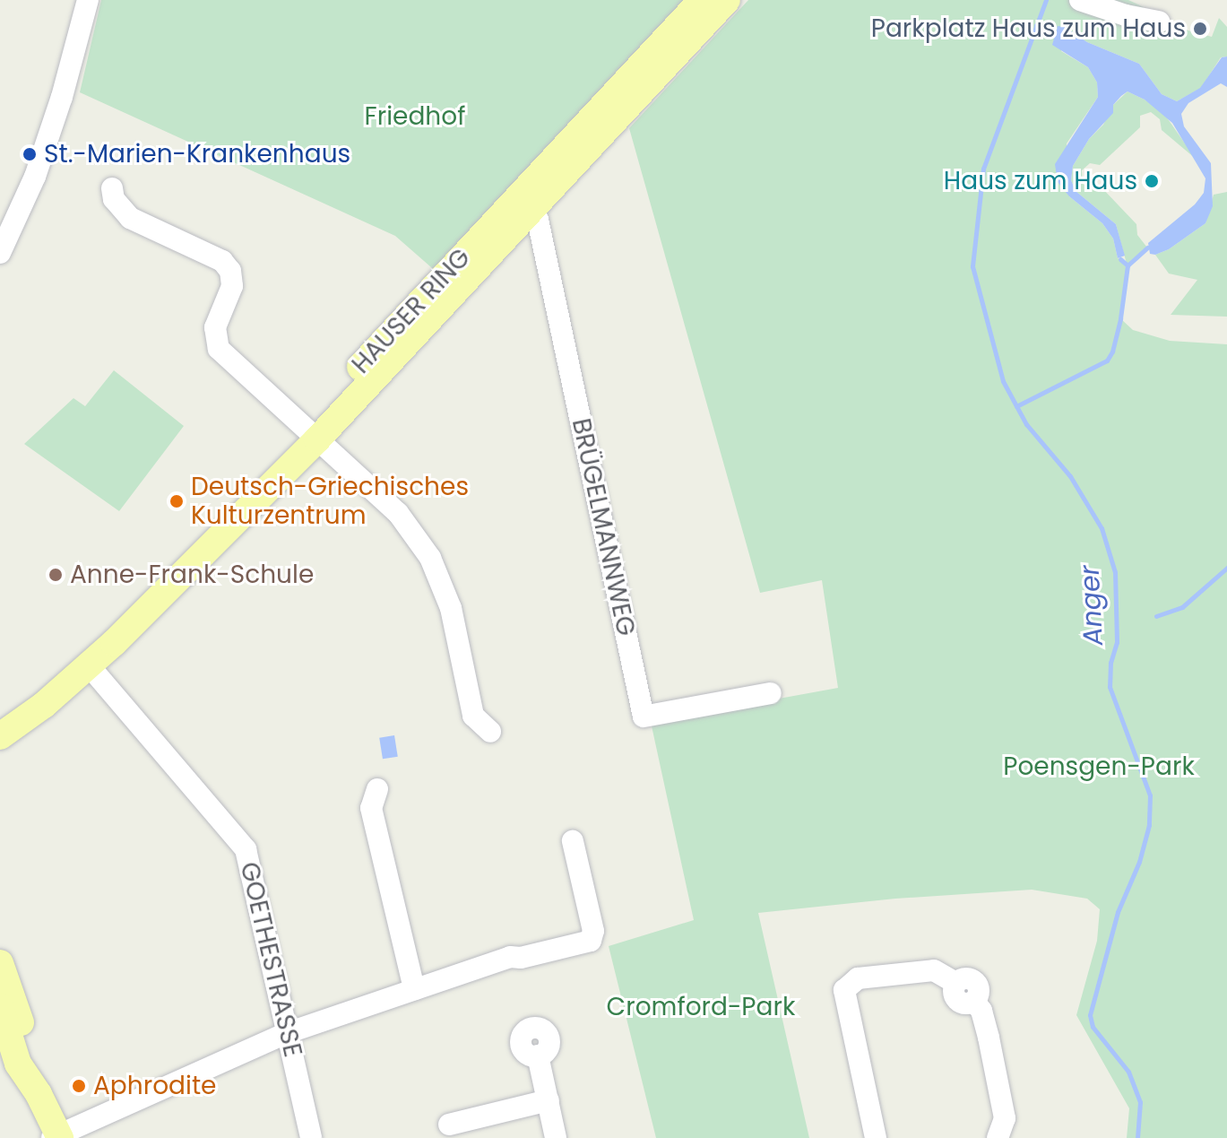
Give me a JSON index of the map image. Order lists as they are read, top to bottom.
{
  "streets": {
    "main road": ["HAUSER RING"],
    "street": ["BRÜGELMANNWEG", "GOETHESTRASSE"]
  },
  "crossings": [
    ["HAUSER RING", "BRÜGELMANNWEG"],
    ["HAUSER RING", "GOETHESTRASSE"]
  ],
  "water": ["Anger"],
  "parks": ["Friedhof", "Poensgen-Park", "Cromford-Park"],
  "places": [
    "Parkplatz Haus zum Haus",
    "St.-Marien-Krankenhaus",
    "Haus zum Haus",
    "Deutsch-Griechisches Kulturzentrum",
    "Anne-Frank-Schule",
    "Aphrodite"
  ]
}
